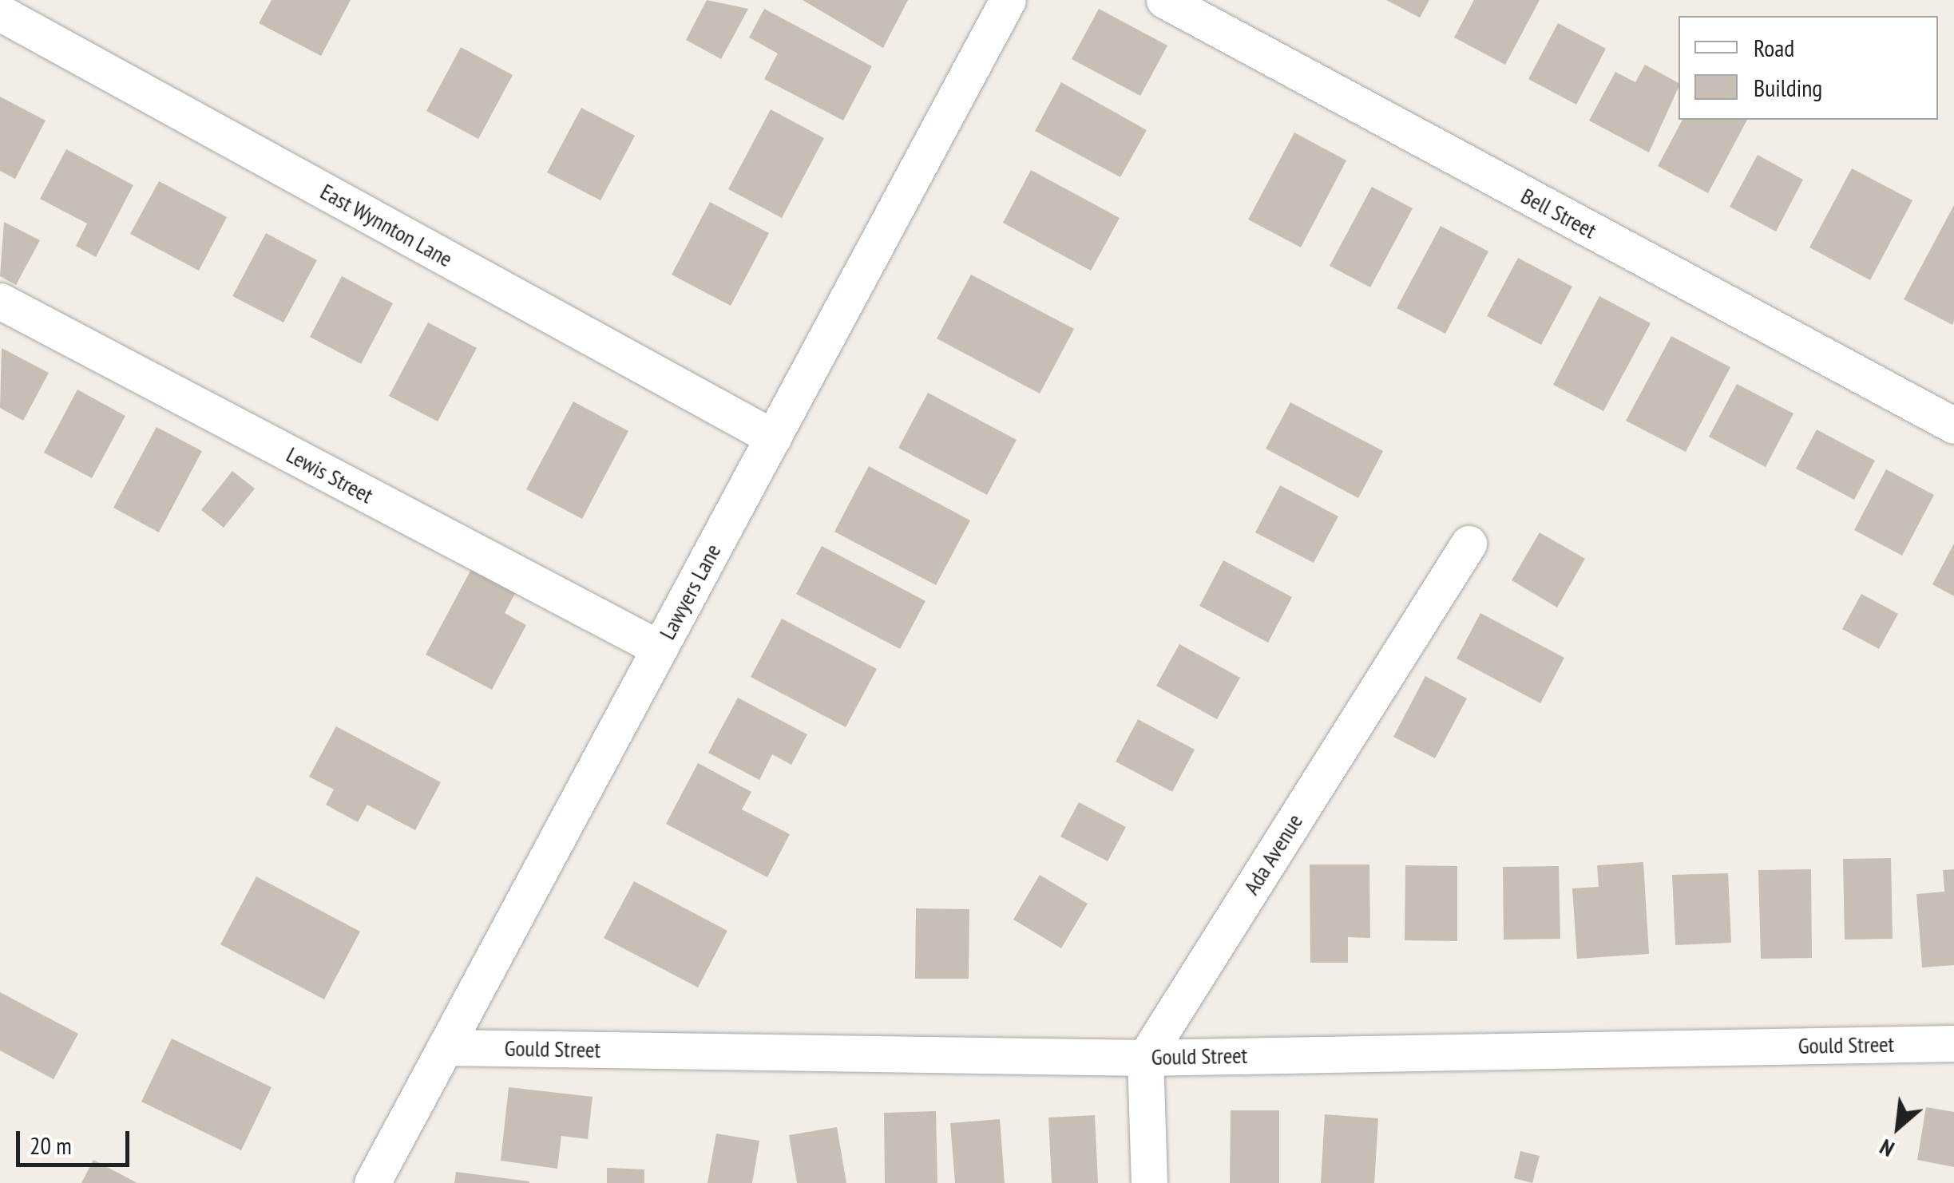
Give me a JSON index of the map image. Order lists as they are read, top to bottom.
{
  "streets": {
    "street": [
      "Bell Street",
      "East Wynnton Lane",
      "Lewis Street",
      "Lawyers Lane",
      "Ada Avenue",
      "Gould Street"
    ]
  },
  "crossings": [
    ["East Wynnton Lane", "Lawyers Lane"],
    ["Lewis Street", "Lawyers Lane"],
    ["Lawyers Lane", "Gould Street"],
    ["Ada Avenue", "Gould Street"]
  ],
  "legend": ["Road", "Building"],
  "scale_bar": "20 m",
  "north": "bottom left"
}
